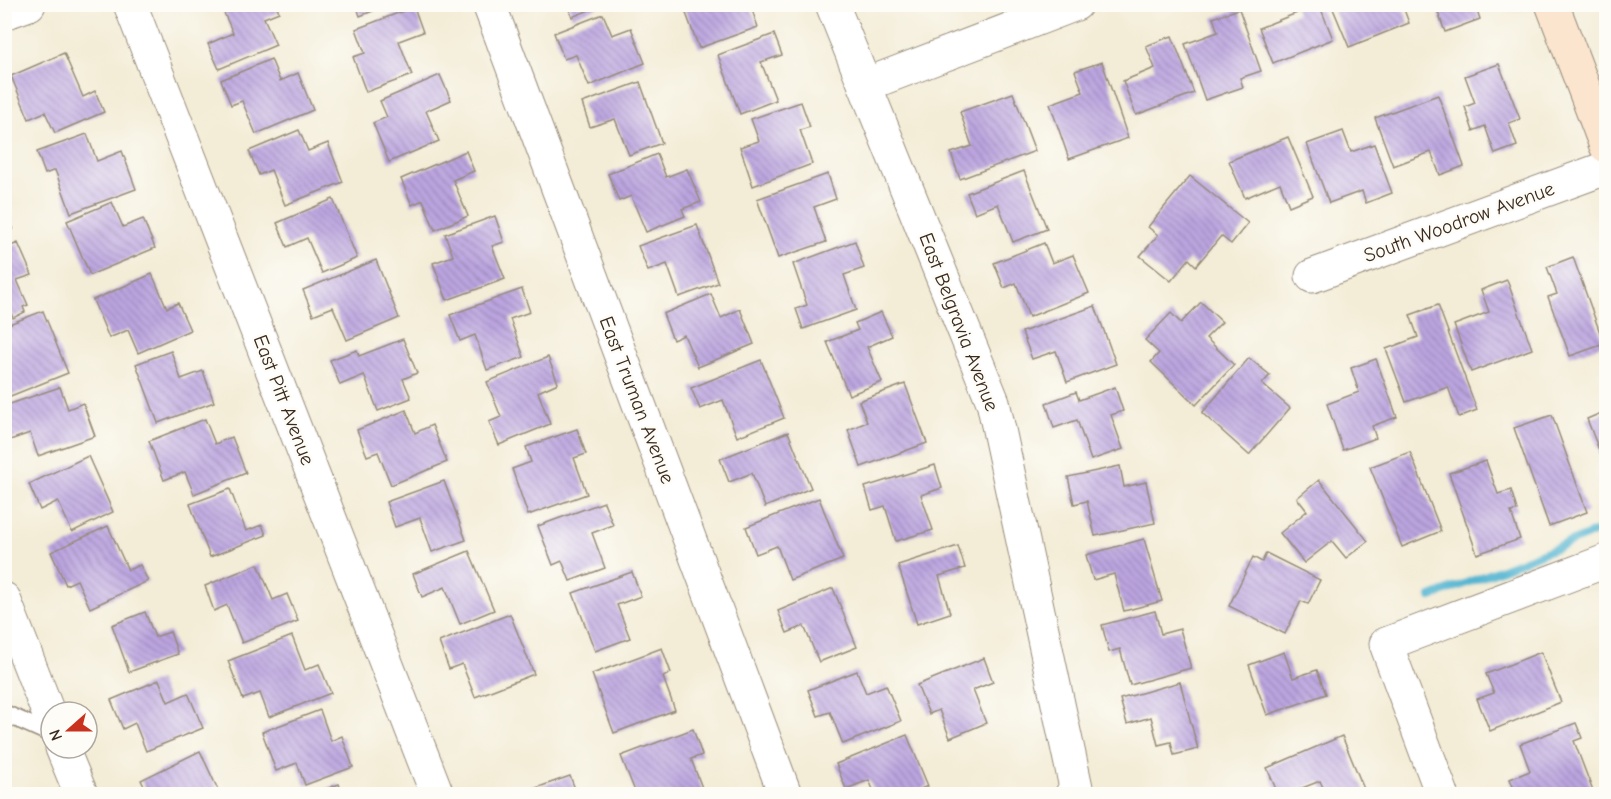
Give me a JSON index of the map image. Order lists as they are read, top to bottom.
{
  "streets": {
    "street": [
      "South Woodrow Avenue",
      "East Belgravia Avenue",
      "East Pitt Avenue",
      "East Truman Avenue"
    ]
  },
  "north": "left"
}
